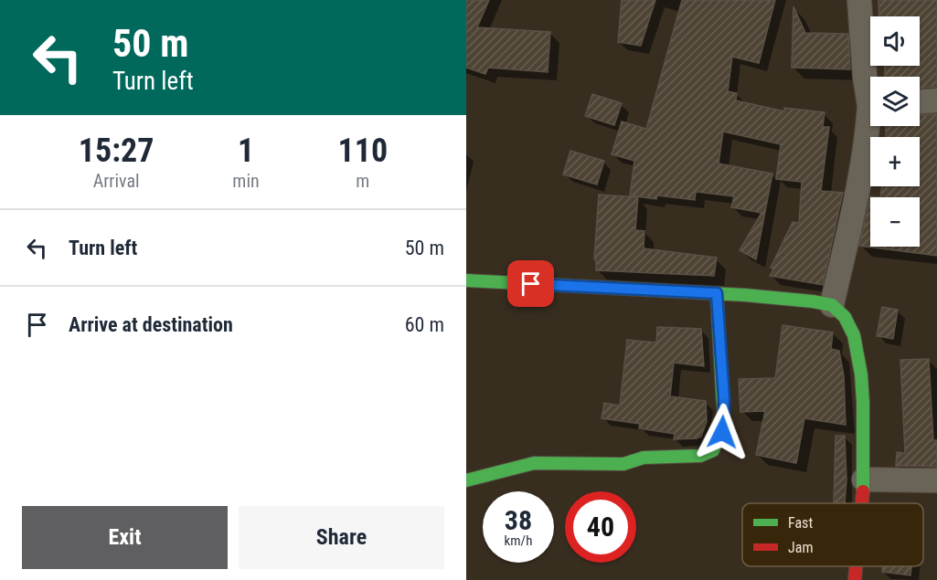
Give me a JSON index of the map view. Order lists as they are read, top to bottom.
{
  "legend": ["Fast", "Jam"],
  "page": {
    "turn": ["50 m", "Turn left"],
    "map_buttons": ["+", "−"],
    "eta": [
      "15:27",
      "Arrival",
      "1",
      "min",
      "110",
      "m"
    ],
    "list": [
      {
        "name": "Turn left",
        "value": "50 m"
      },
      {
        "name": "Arrive at destination",
        "value": "60 m"
      }
    ],
    "speed": "38 km/h",
    "limit": "40",
    "buttons": ["Exit", "Share"]
  }
}
